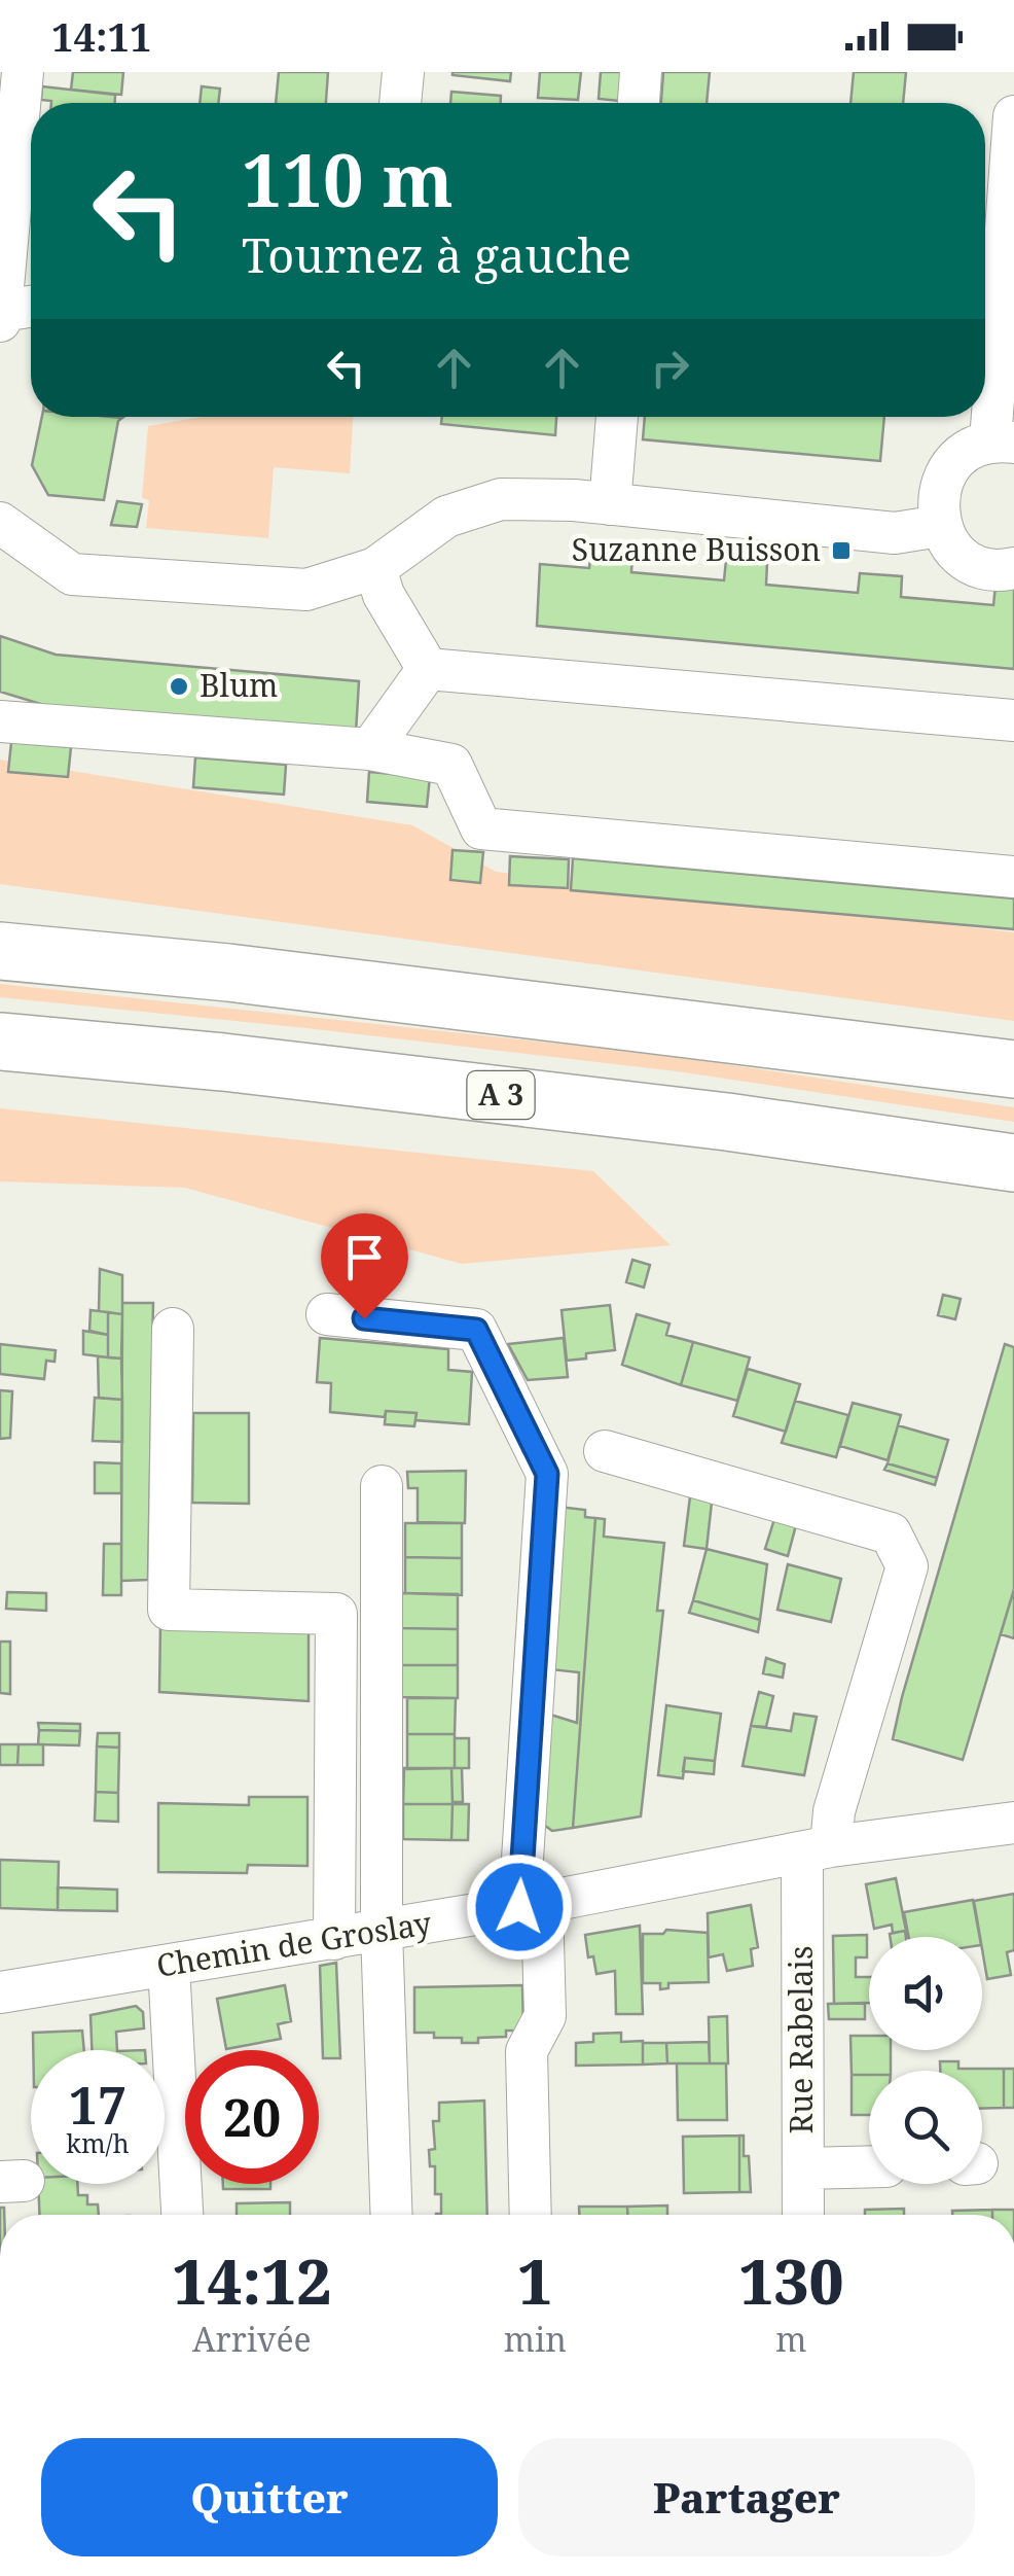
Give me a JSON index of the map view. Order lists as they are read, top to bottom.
{
  "streets": {
    "highway": ["A 3"],
    "street": ["Chemin de Groslay", "Rue Rabelais"]
  },
  "crossings": [
    ["Chemin de Groslay", "Rue Rabelais"]
  ],
  "places": {
    "transit": ["Suzanne Buisson"],
    "other": ["Blum"]
  },
  "page": {
    "status": "14:11",
    "turn": ["110 m", "Tournez à gauche"],
    "speed": "17 km/h",
    "limit": "20",
    "eta": [
      "14:12",
      "Arrivée",
      "1",
      "min",
      "130",
      "m"
    ],
    "buttons": ["Quitter", "Partager"]
  }
}
